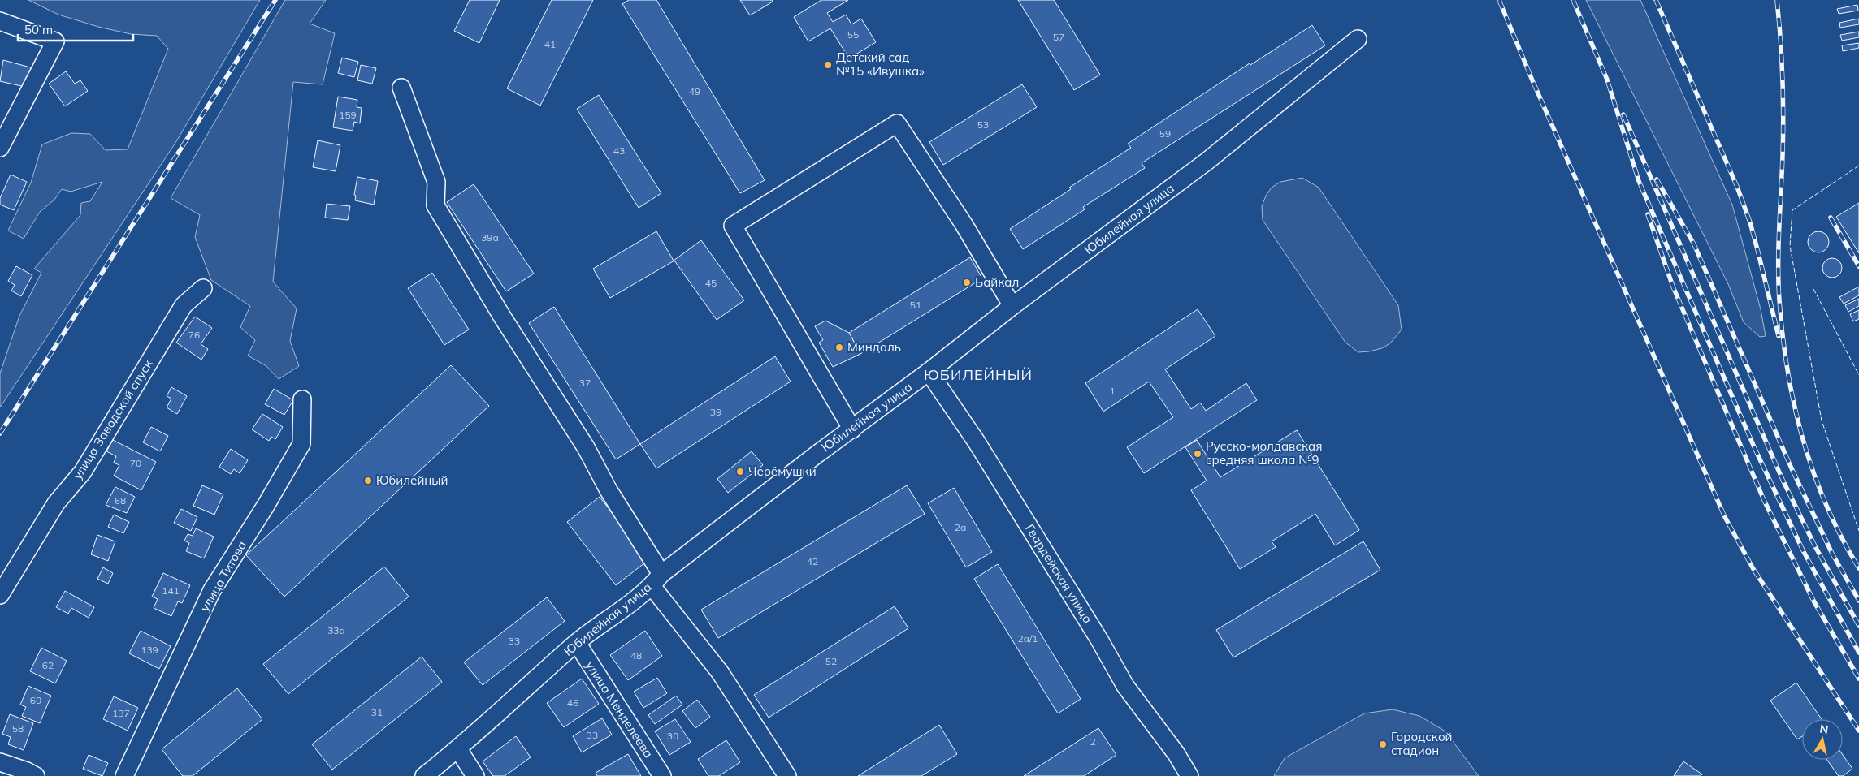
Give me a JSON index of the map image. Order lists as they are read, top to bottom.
{
  "streets": {
    "street": [
      "Юбилейная улица",
      "улица Заводской спуск",
      "Гвардейская улица",
      "улица Титова",
      "улица Менделеева"
    ]
  },
  "crossings": [
    ["Юбилейная улица", "Гвардейская улица"],
    ["Юбилейная улица", "улица Менделеева"]
  ],
  "districts": ["ЮБИЛЕЙНЫЙ"],
  "places": [
    "Детский сад №15 «Ивушка»",
    "Байкал",
    "Миндаль",
    "Русско-молдавская средняя школа №9",
    "Черёмушки",
    "Юбилейный",
    "Городской стадион"
  ],
  "house_numbers": [
    "55",
    "57",
    "41",
    "49",
    "159",
    "53",
    "59",
    "43",
    "39а",
    "45",
    "51",
    "76",
    "37",
    "1",
    "39",
    "70",
    "68",
    "2а",
    "42",
    "141",
    "33а",
    "2а/1",
    "33",
    "139",
    "48",
    "52",
    "62",
    "60",
    "46",
    "31",
    "137",
    "58",
    "33",
    "30",
    "2"
  ],
  "scale_bar": "50 m",
  "north": "top"
}
